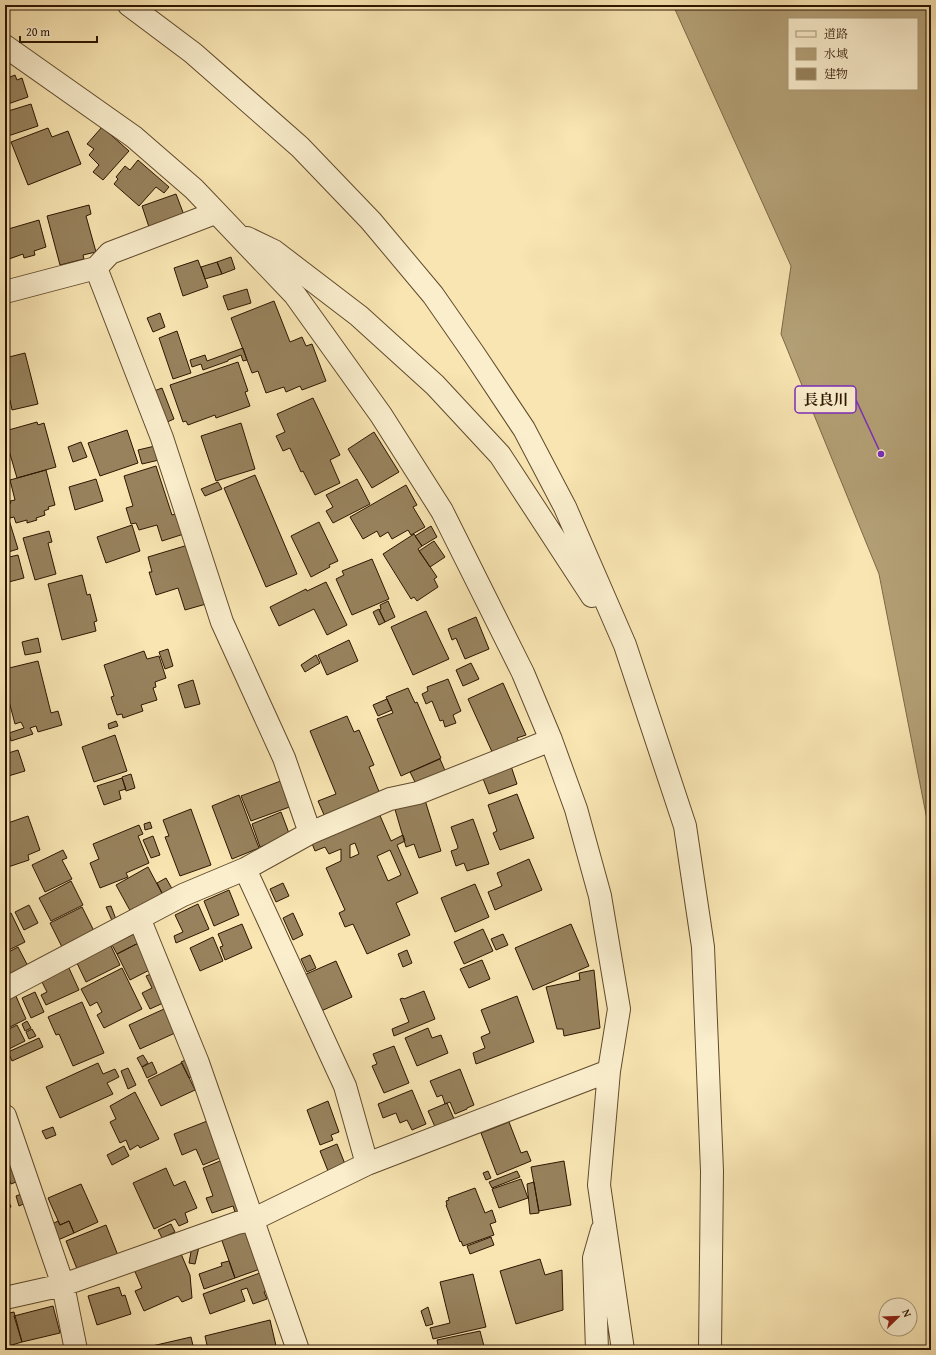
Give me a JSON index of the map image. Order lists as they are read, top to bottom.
{
  "places": ["長良川"],
  "legend": ["道路", "水域", "建物"],
  "scale_bar": "20 m",
  "north": "top right"
}
